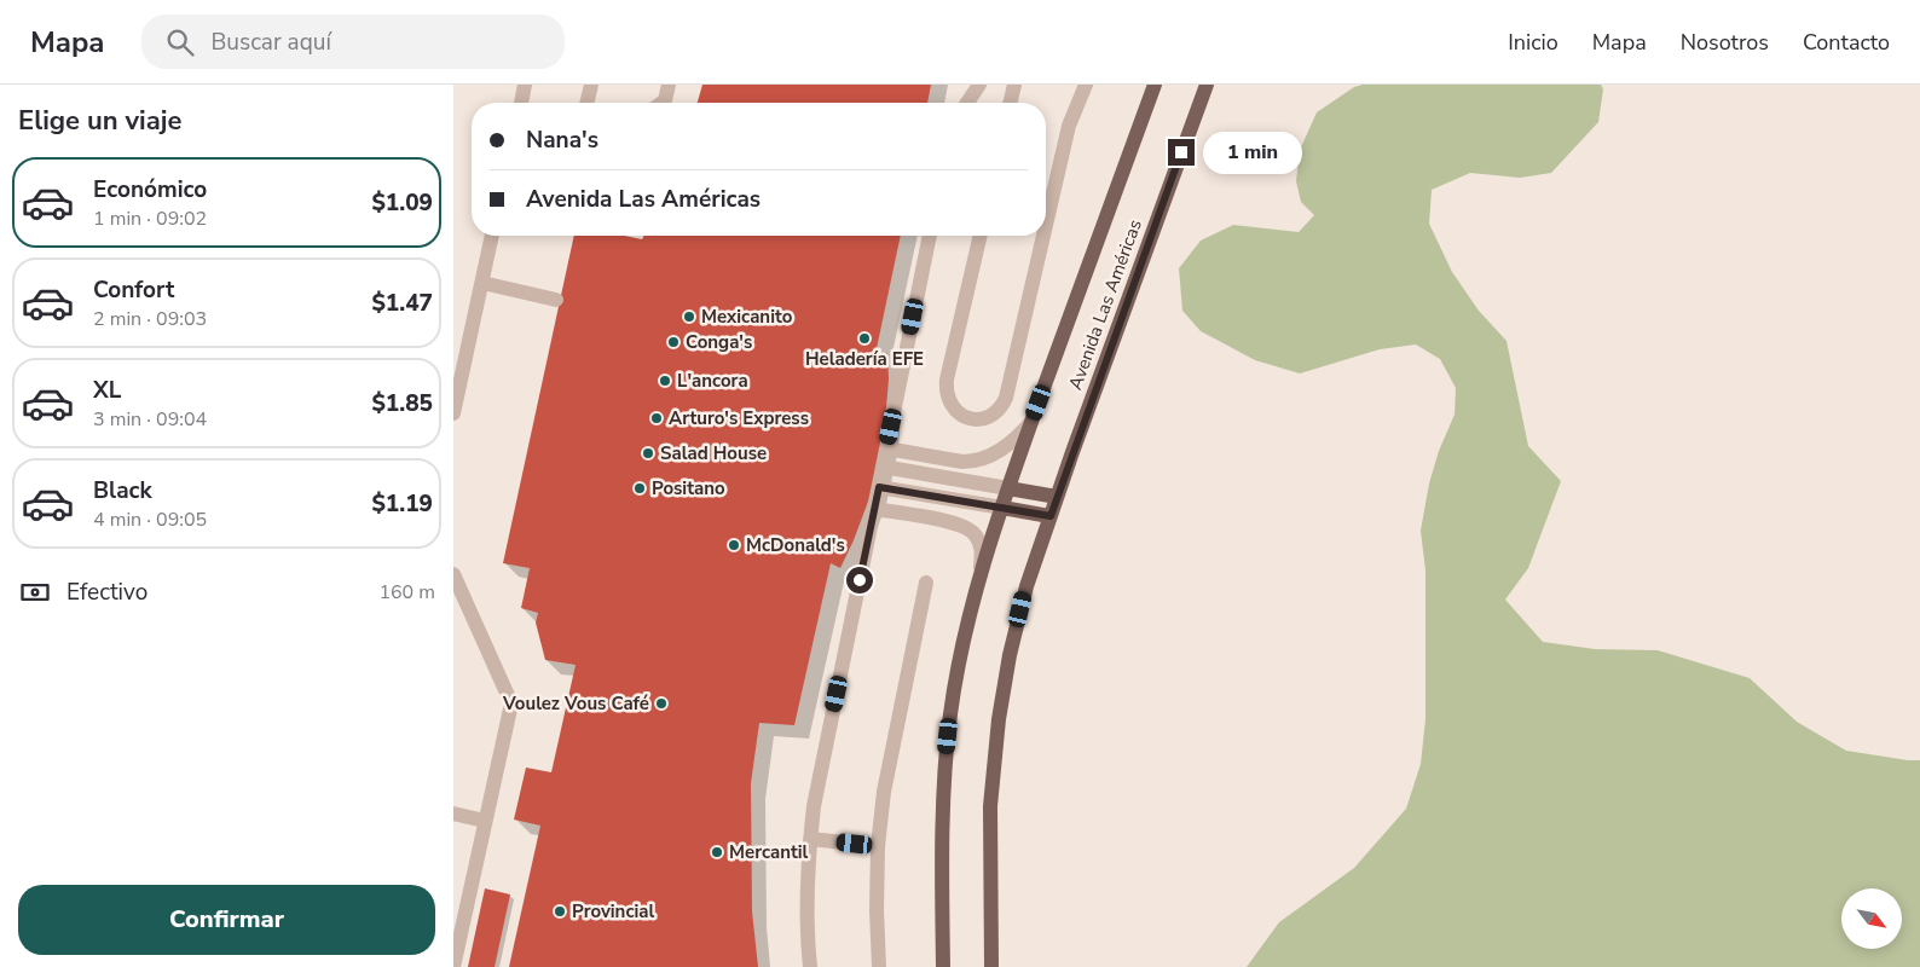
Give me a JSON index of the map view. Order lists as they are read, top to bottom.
{
  "streets": {
    "main road": ["Avenida Las Américas"]
  },
  "places": [
    "Mexicanito",
    "Heladería EFE",
    "Conga's",
    "L'ancora",
    "Arturo's Express",
    "Salad House",
    "Positano",
    "McDonald's",
    "Voulez Vous Café",
    "Mercantil",
    "Provincial"
  ],
  "north": "bottom right",
  "page": {
    "header": "Mapa",
    "search": "Buscar aquí",
    "nav": [
      "Inicio",
      "Mapa",
      "Nosotros",
      "Contacto"
    ],
    "heading": "Elige un viaje",
    "banner": ["Nana's", "Avenida Las Américas"],
    "bubble": "1 min",
    "list": [
      {
        "name": "Económico",
        "note": "1 min · 09:02",
        "value": "$1.09"
      },
      {
        "name": "Confort",
        "note": "2 min · 09:03",
        "value": "$1.47"
      },
      {
        "name": "XL",
        "note": "3 min · 09:04",
        "value": "$1.85"
      },
      {
        "name": "Black",
        "note": "4 min · 09:05",
        "value": "$1.19"
      }
    ],
    "pay": ["Efectivo", "160 m"],
    "buttons": "Confirmar"
  }
}
